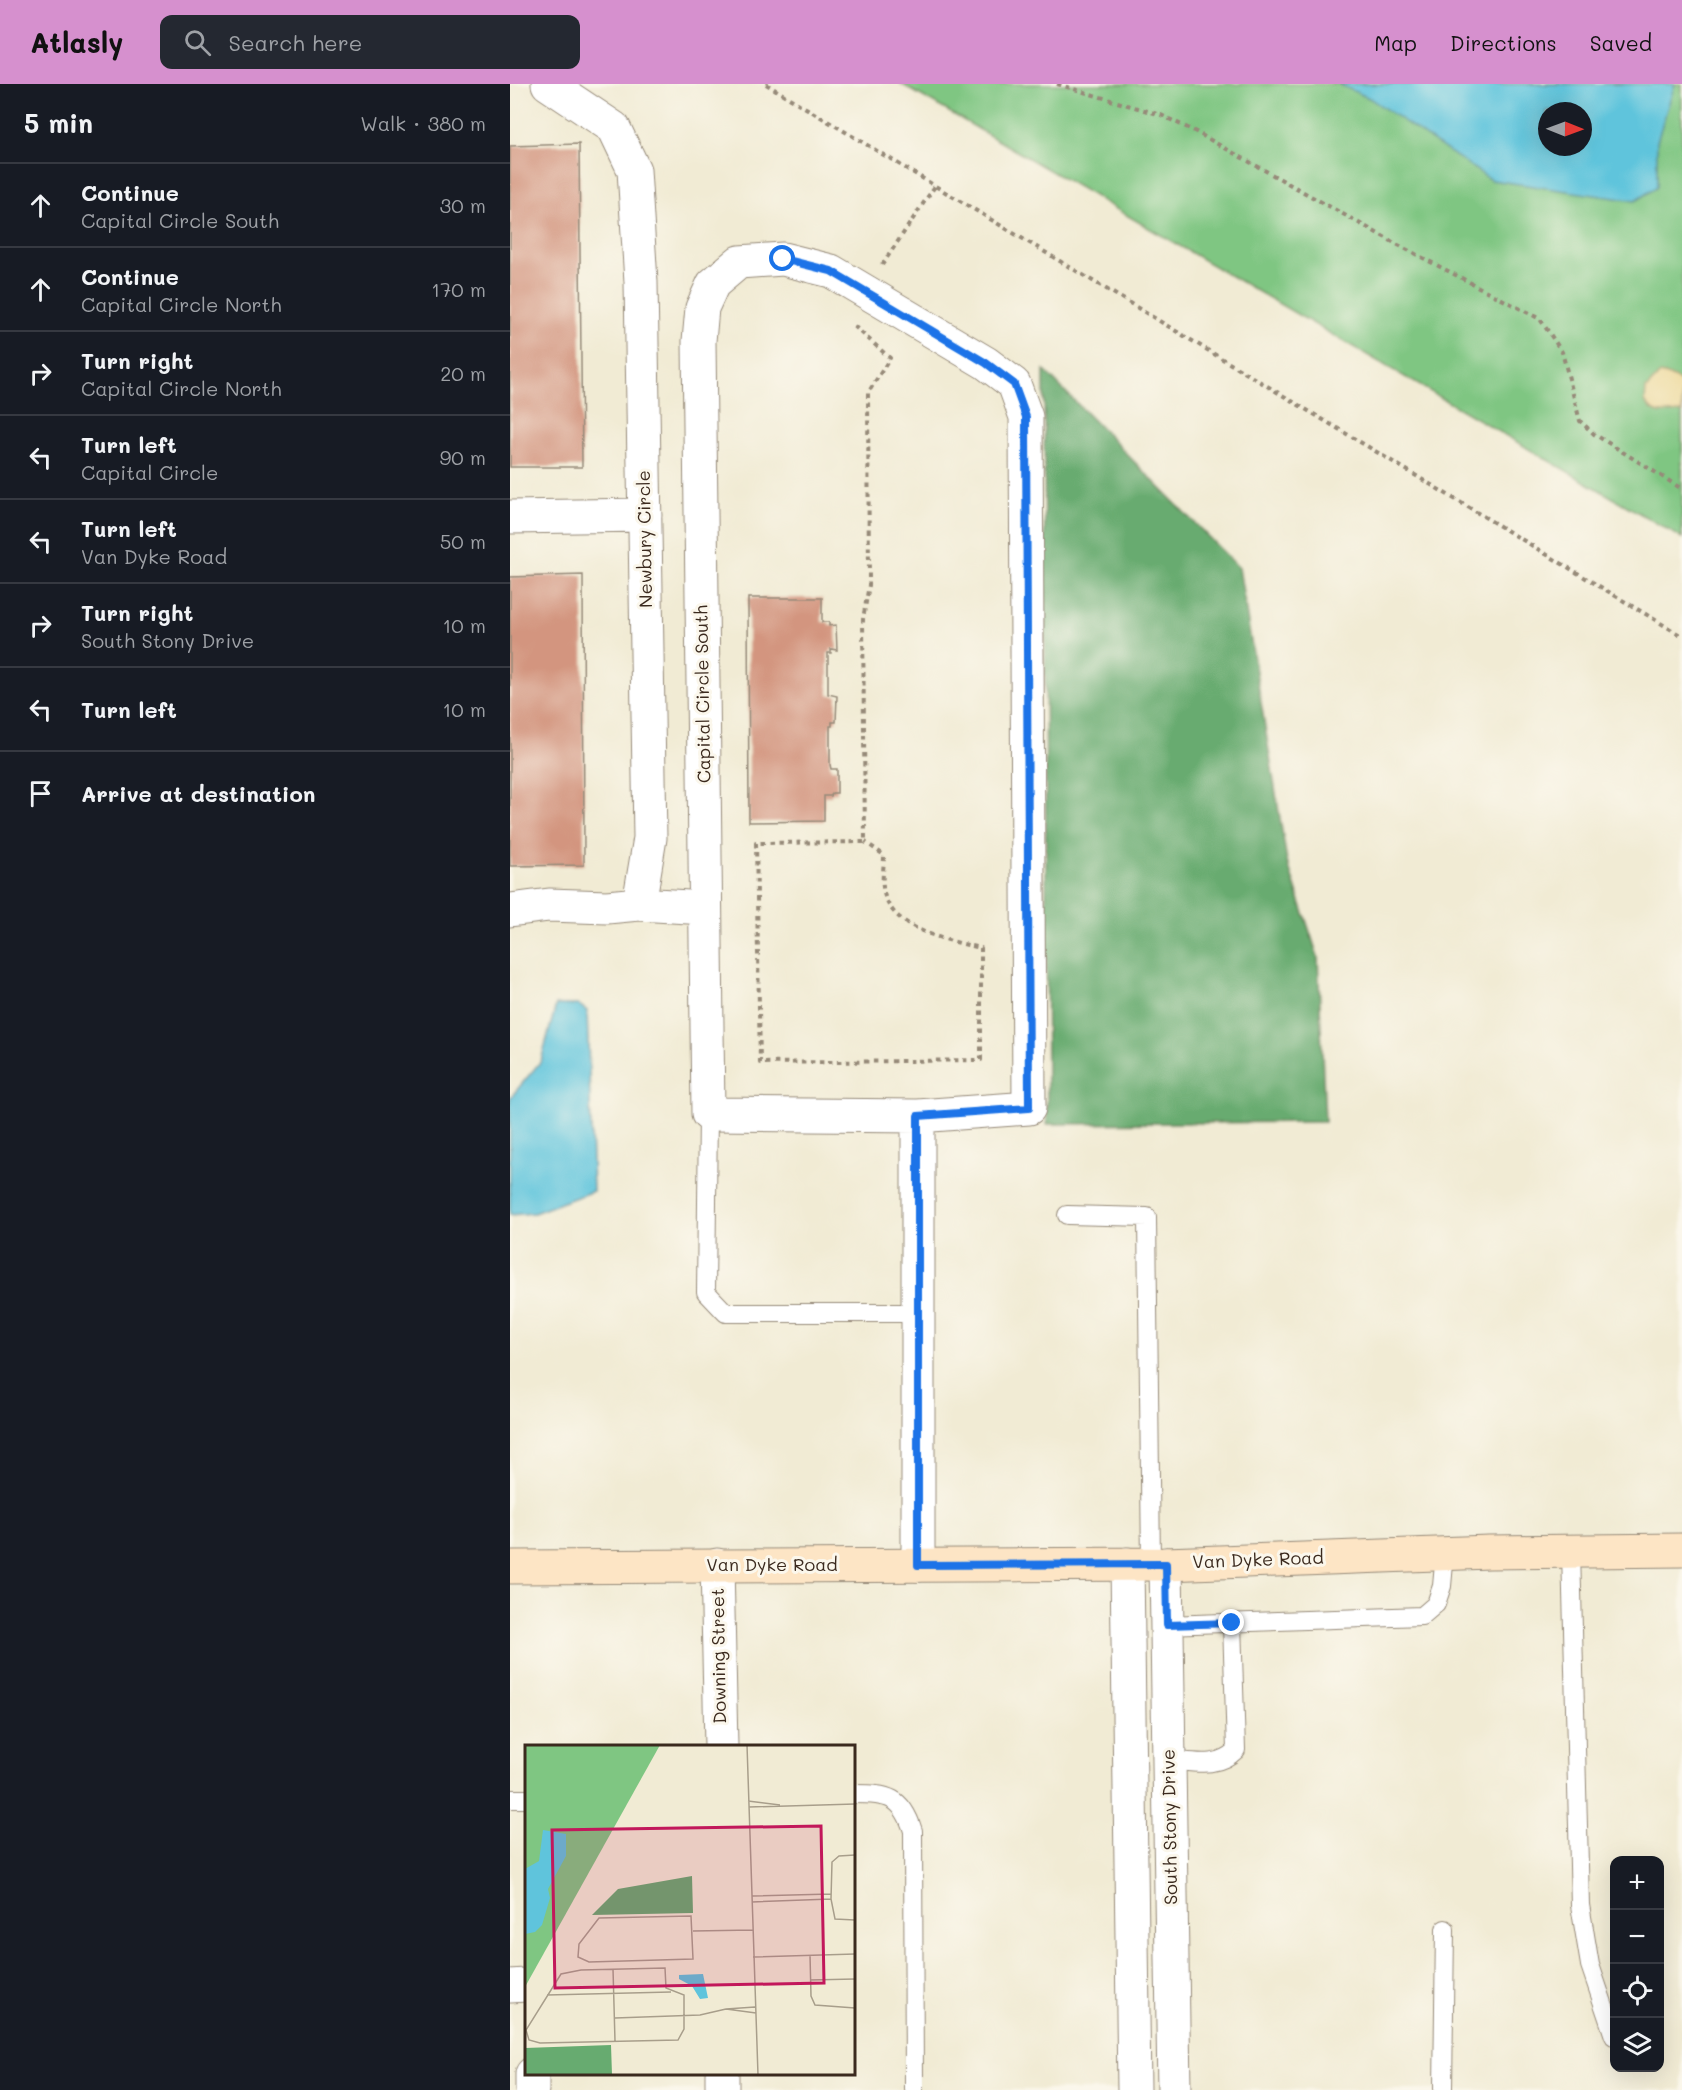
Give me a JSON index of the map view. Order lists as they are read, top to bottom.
{
  "streets": {
    "street": [
      "Newbury Circle",
      "Capital Circle South",
      "Van Dyke Road",
      "Downing Street",
      "South Stony Drive"
    ]
  },
  "crossings": [
    ["Van Dyke Road", "Downing Street"],
    ["Van Dyke Road", "South Stony Drive"]
  ],
  "north": "right",
  "page": {
    "header": "Atlasly",
    "search": "Search here",
    "nav": ["Map", "Directions", "Saved"],
    "heading": ["5 min", "Walk · 380 m"],
    "list": [
      ["Continue", "Capital Circle South", "30 m"],
      ["Continue", "Capital Circle North", "170 m"],
      ["Turn right", "Capital Circle North", "20 m"],
      ["Turn left", "Capital Circle", "90 m"],
      ["Turn left", "Van Dyke Road", "50 m"],
      ["Turn right", "South Stony Drive", "10 m"],
      ["Turn left", "10 m"],
      "Arrive at destination"
    ],
    "map_buttons": ["+", "−"]
  }
}
